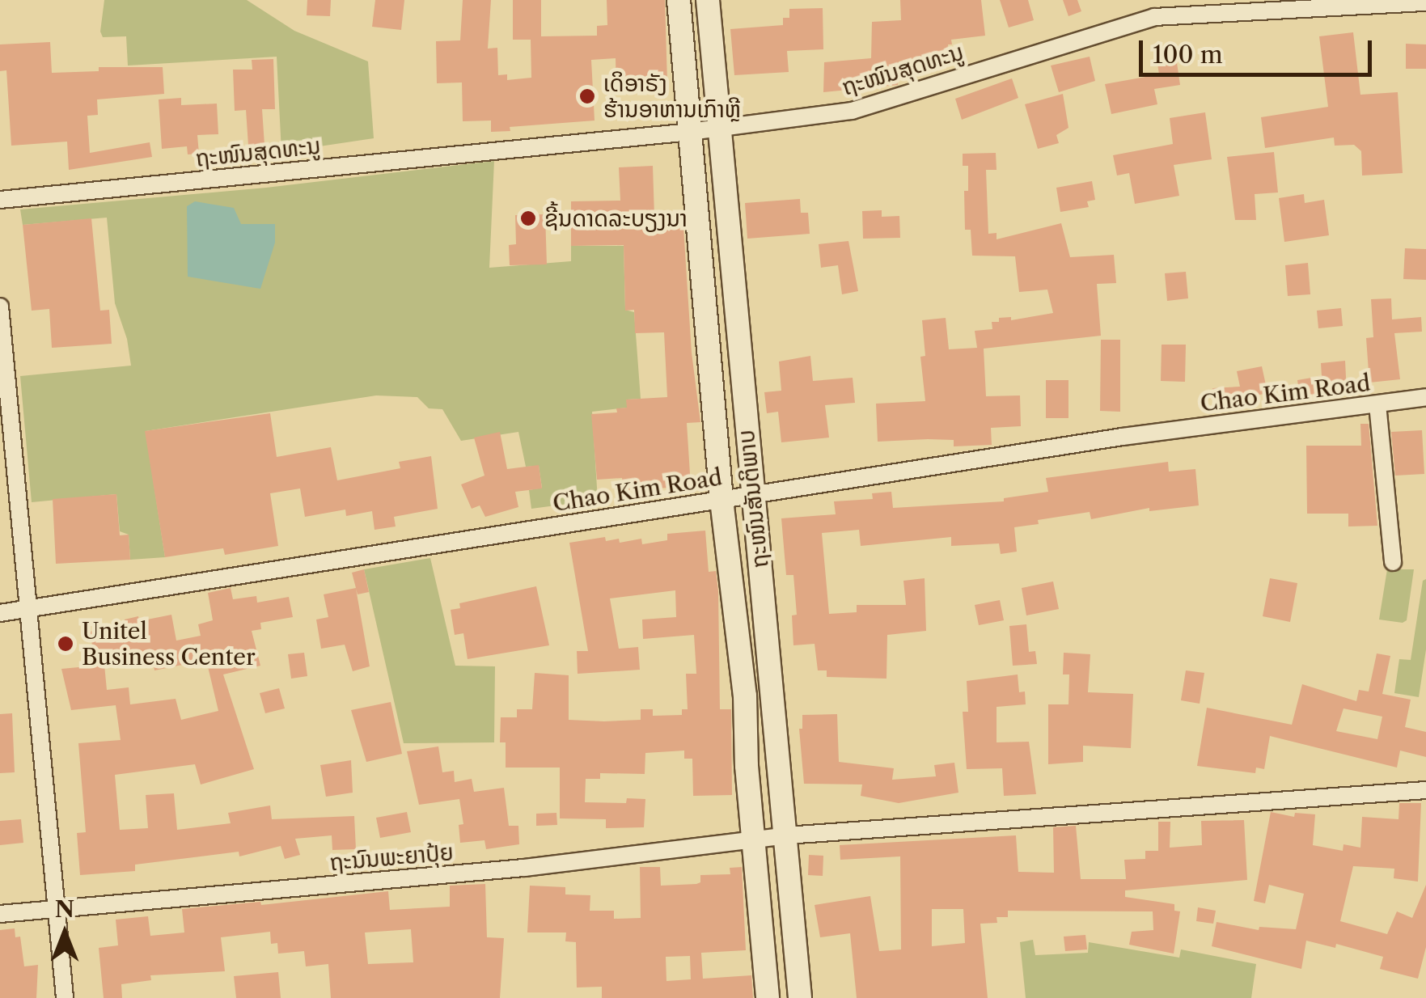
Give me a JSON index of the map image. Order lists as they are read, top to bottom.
{
  "streets": {
    "street": [
      "ຖະໜົນສຸດທະນູ",
      "Chao Kim Road",
      "ຖະໜົນສັນຕິພາບ",
      "ຖະນົນພະຍາປຸ້ຍ"
    ]
  },
  "crossings": [
    ["ຖະໜົນສຸດທະນູ", "ຖະໜົນສັນຕິພາບ"],
    ["Chao Kim Road", "ຖະໜົນສັນຕິພາບ"],
    ["ຖະໜົນສັນຕິພາບ", "ຖະນົນພະຍາປຸ້ຍ"]
  ],
  "places": ["ເດິອາຣັງ ຮ້ານອາຫານເກົາຫຼີ", "ຊີ້ນດາດລະບຽງນາ", "Unitel Business Center"],
  "scale_bar": "100 m",
  "north": "top"
}
